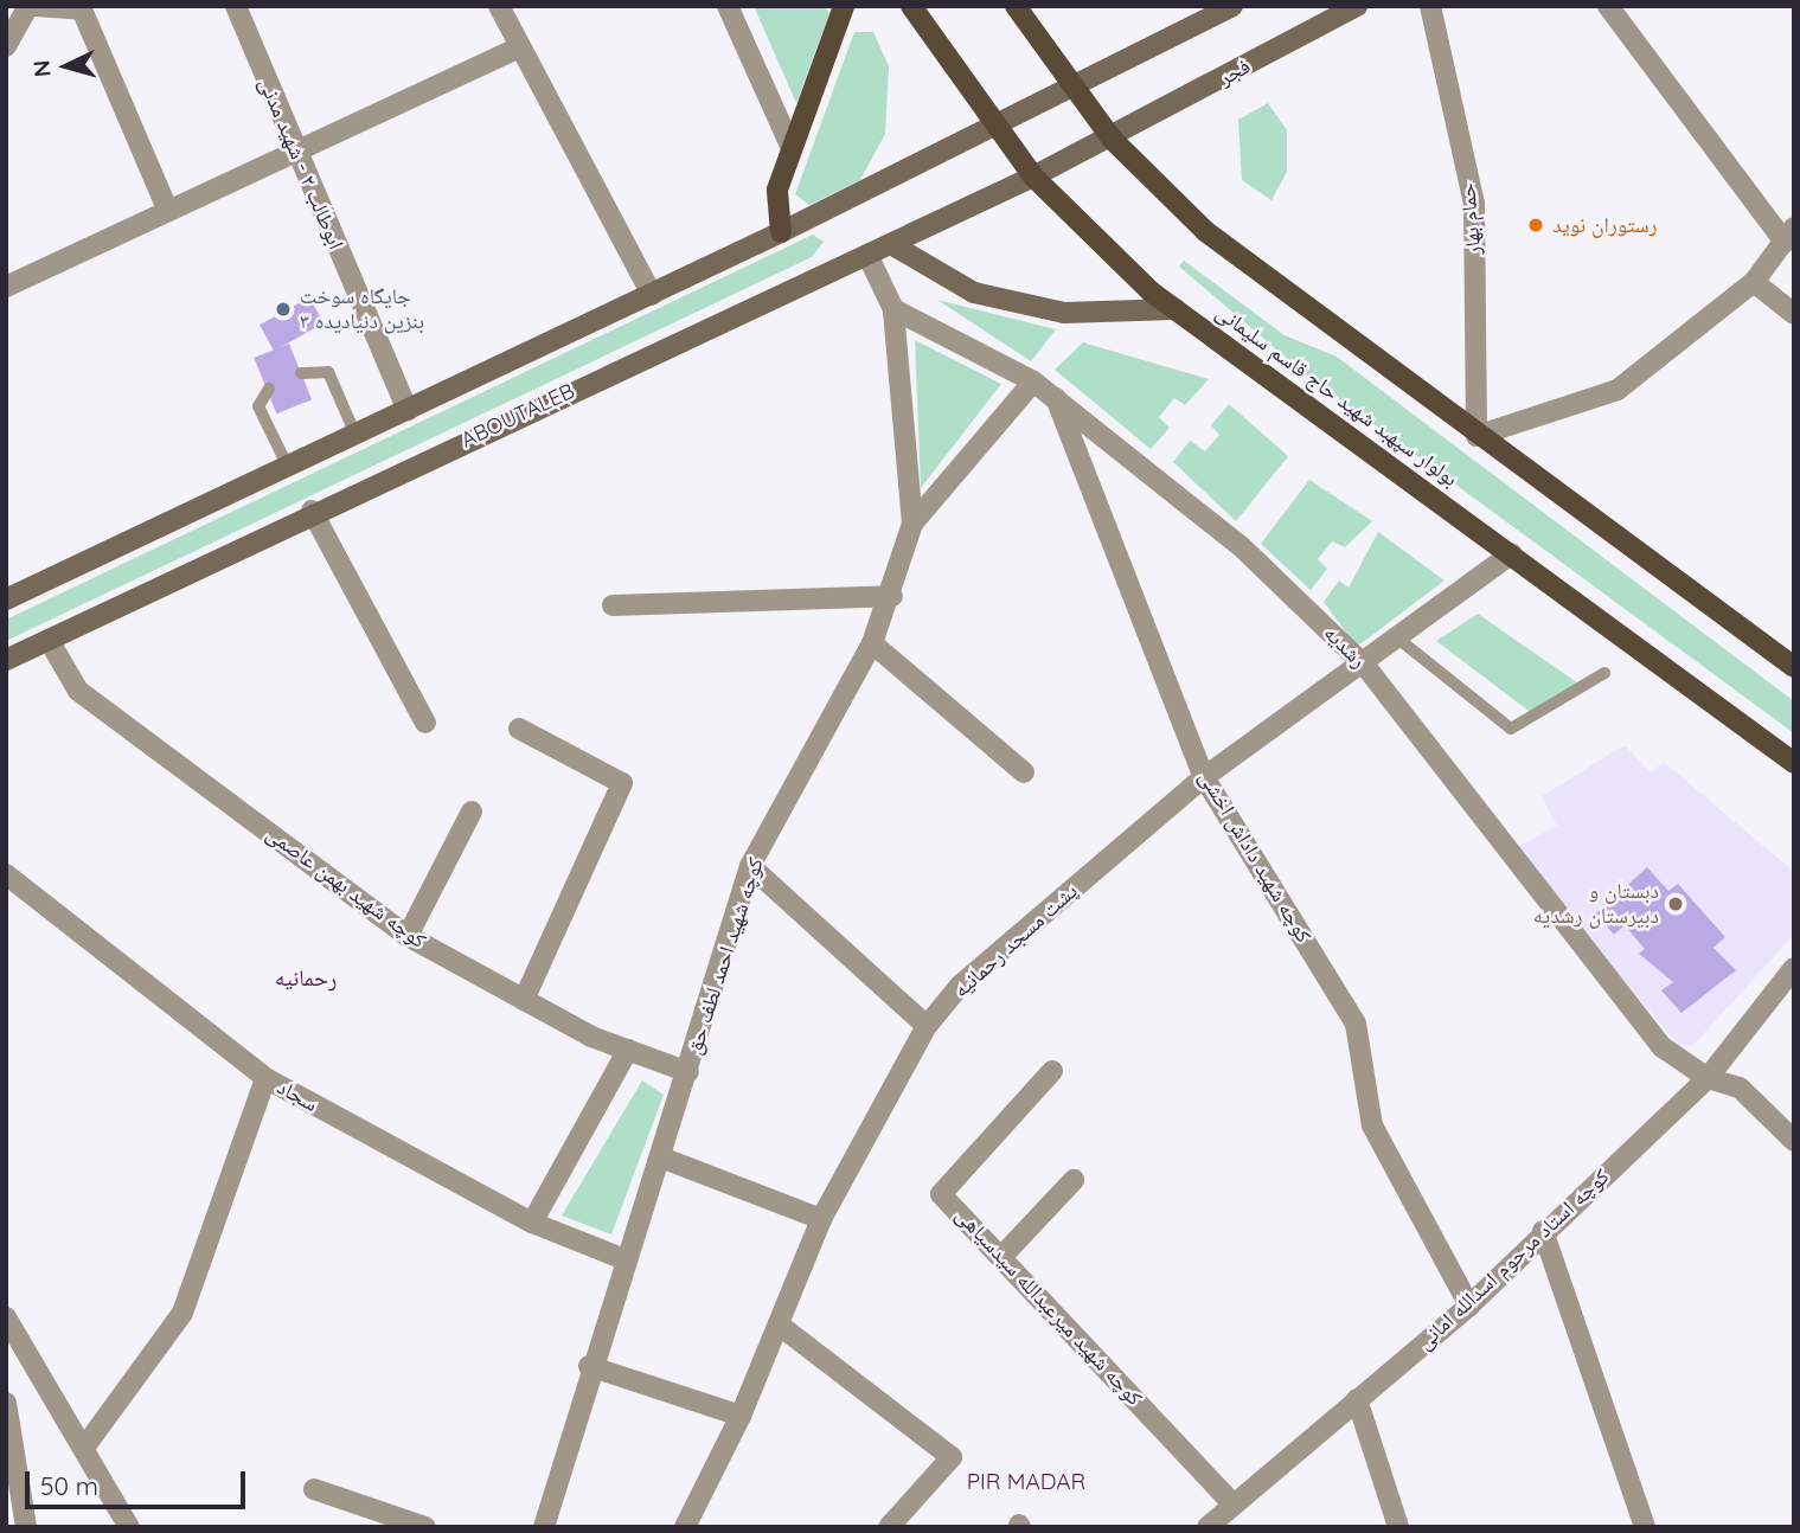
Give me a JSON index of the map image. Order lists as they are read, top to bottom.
{
  "streets": {
    "main road": ["فجر", "بولوار سپهبد شهید حاج قاسم سلیمانی", "ABOUTALEB"],
    "street": [
      "ابوطالب ۲ - شهید مدنی",
      "حمام بهار",
      "رشدیه",
      "کوچه شهید داداش اخشی",
      "کوچه شهید بهمن عاصمی",
      "پشت مسجد رحمانیه",
      "کوچه شهید احمد لطف حق",
      "سجاد",
      "کوچه استاد مرحوم اسدالله امانی",
      "کوچه شهید میرعبدالله سیدسیاهی"
    ]
  },
  "crossings": [
    ["فجر", "بولوار سپهبد شهید حاج قاسم سلیمانی"],
    ["فجر", "ABOUTALEB"],
    ["بولوار سپهبد شهید حاج قاسم سلیمانی", "ABOUTALEB"],
    ["بولوار سپهبد شهید حاج قاسم سلیمانی", "پشت مسجد رحمانیه"],
    ["ABOUTALEB", "کوچه شهید بهمن عاصمی"],
    ["ABOUTALEB", "کوچه شهید احمد لطف حق"],
    ["رشدیه", "کوچه شهید داداش اخشی"],
    ["رشدیه", "پشت مسجد رحمانیه"],
    ["رشدیه", "کوچه شهید احمد لطف حق"],
    ["رشدیه", "کوچه استاد مرحوم اسدالله امانی"],
    ["کوچه شهید داداش اخشی", "پشت مسجد رحمانیه"],
    ["کوچه شهید داداش اخشی", "کوچه استاد مرحوم اسدالله امانی"],
    ["کوچه شهید بهمن عاصمی", "کوچه شهید احمد لطف حق"],
    ["کوچه شهید احمد لطف حق", "سجاد"],
    ["کوچه استاد مرحوم اسدالله امانی", "کوچه شهید میرعبدالله سیدسیاهی"]
  ],
  "districts": ["رحمانیه", "PIR MADAR"],
  "places": ["رستوران نوید", "جایگاه سوخت بنزین دنیادیده ۳", "دبستان و دبیرستان رشدیه"],
  "scale_bar": "50 m",
  "north": "left"
}
